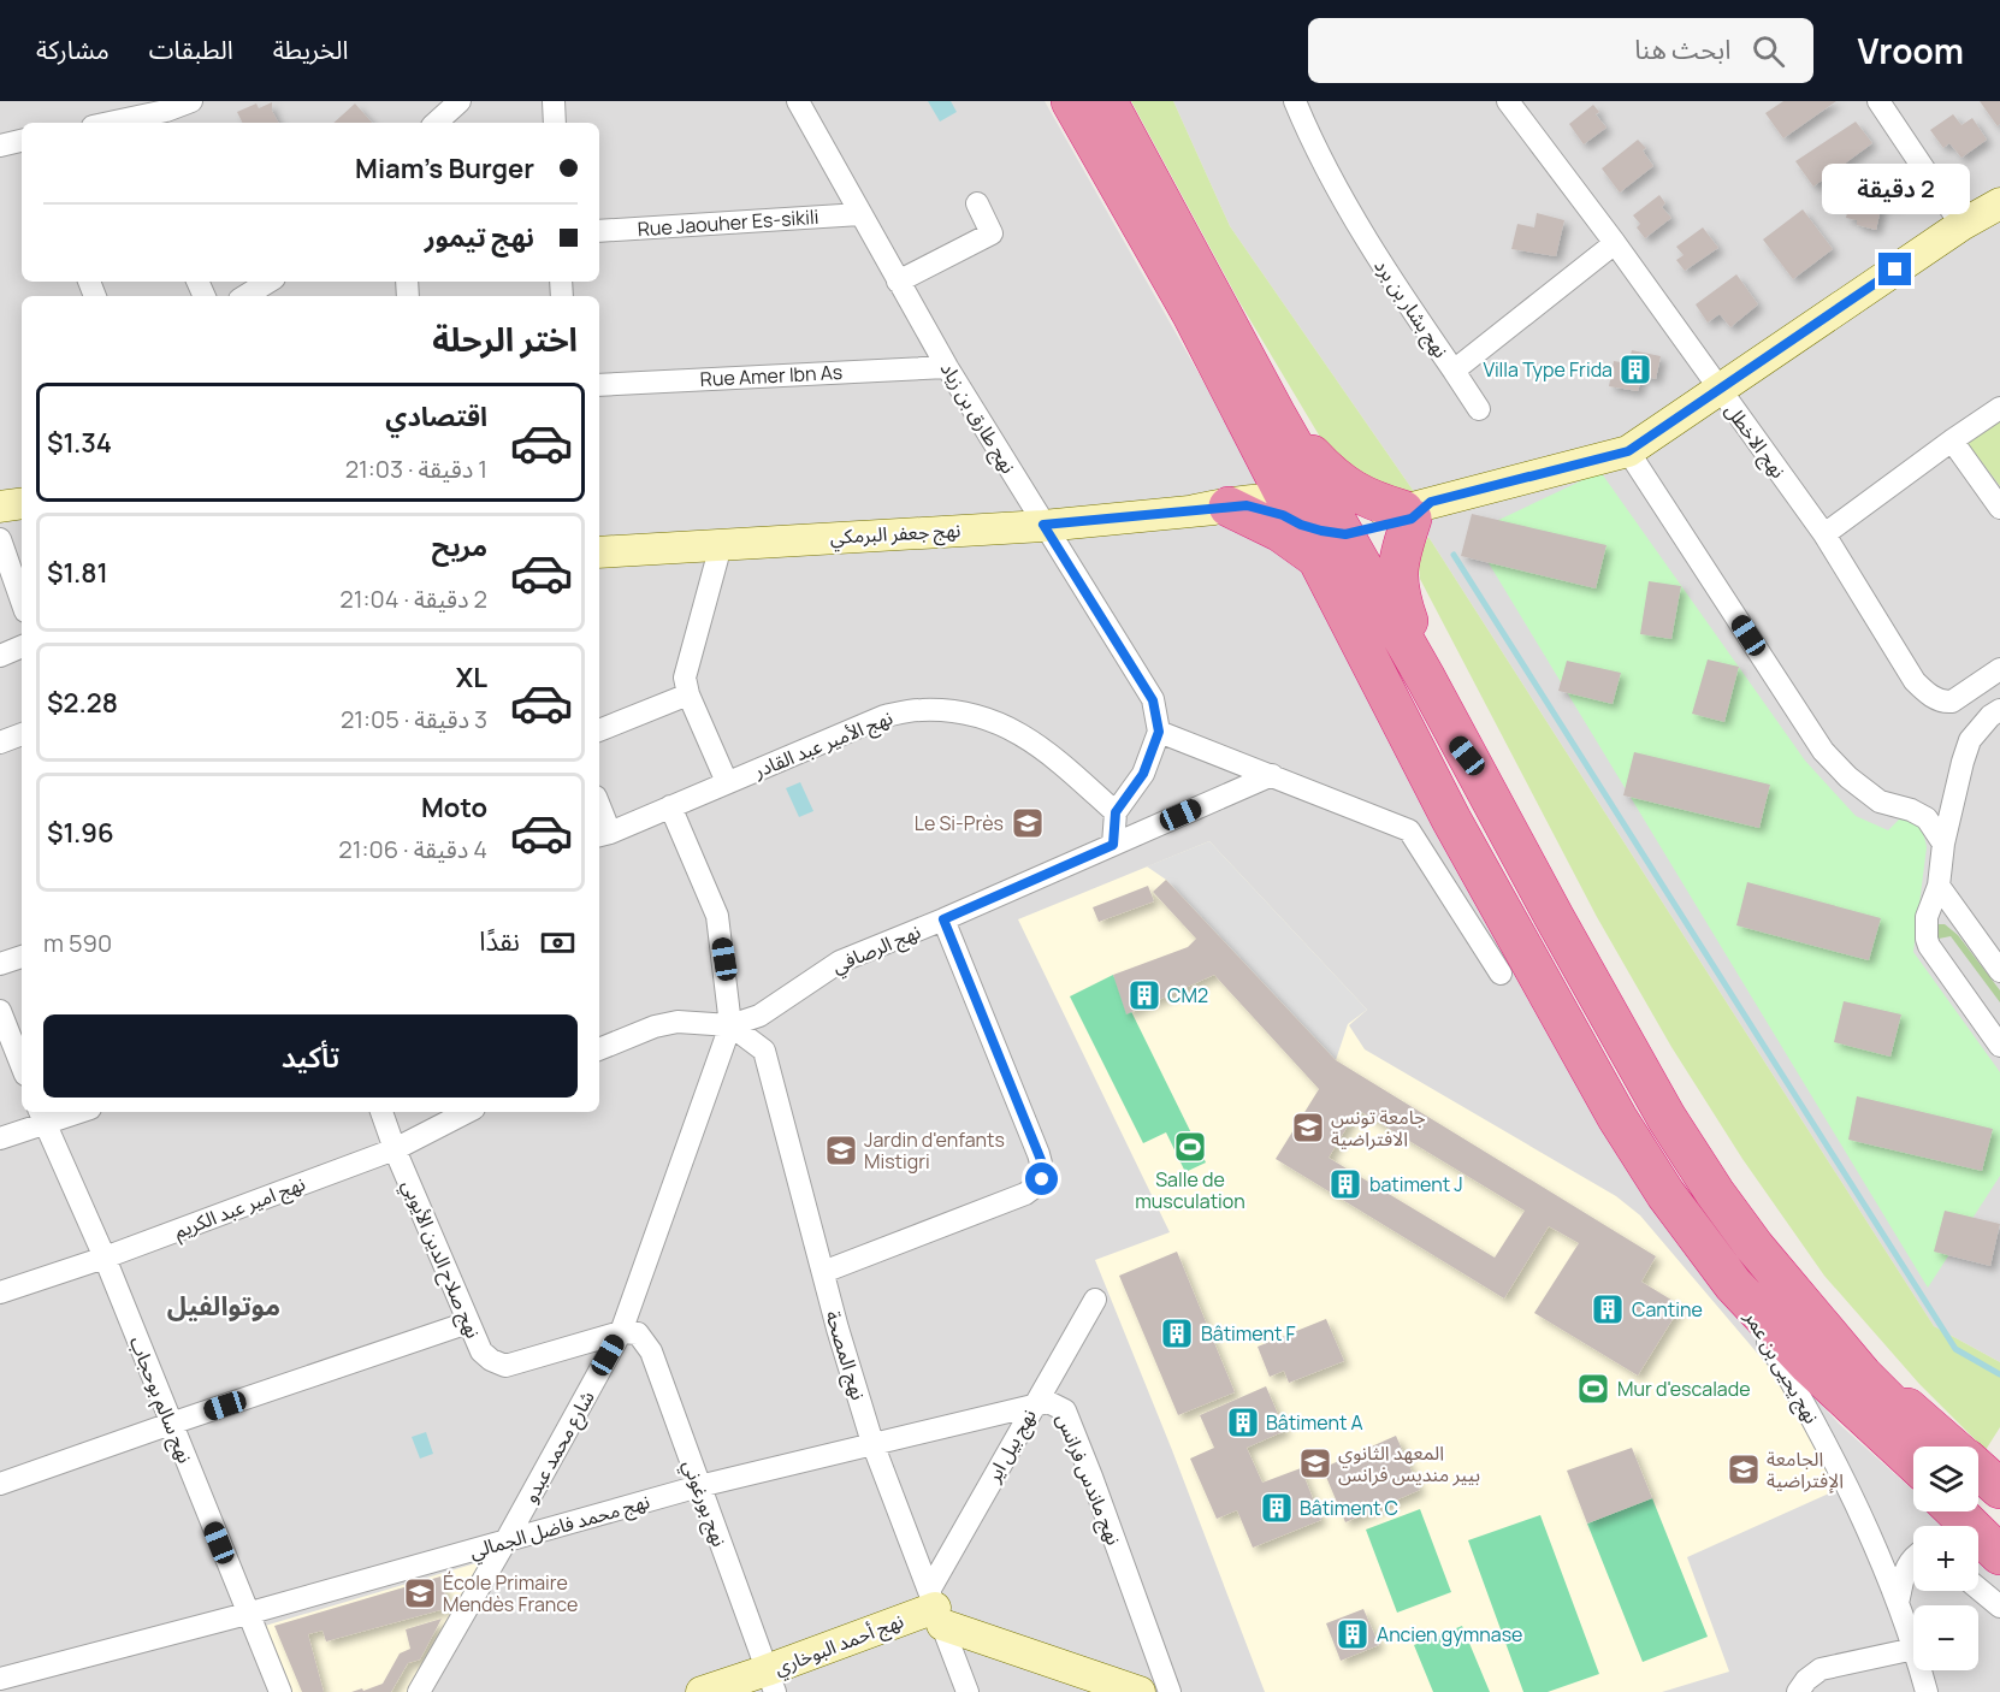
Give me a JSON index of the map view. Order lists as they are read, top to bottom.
{
  "streets": {
    "street": [
      "Rue Jaouher Es-sikili",
      "نهج بشار بن برد",
      "Rue Amer Ibn As",
      "نهج طارق بن زياد",
      "نهج الاخطل",
      "نهج جعفر البرمكي",
      "نهج الأمير عبد القادر",
      "نهج الرصافي",
      "نهج امير عبد الكريم",
      "نهج صلاح الدين الأيوبي",
      "نهج المصحة",
      "نهج يحيى بن عمر",
      "نهج سالم بوحجاب",
      "نهج بيل اير",
      "شارع محمد عبدو",
      "نهج ماندس فرانس",
      "نهج بورغوني",
      "نهج محمد فاضل الجمالي",
      "نهج أحمد البوخاري"
    ]
  },
  "crossings": [
    ["Rue Jaouher Es-sikili", "نهج طارق بن زياد"],
    ["نهج بشار بن برد", "نهج الاخطل"],
    ["Rue Amer Ibn As", "نهج طارق بن زياد"],
    ["نهج طارق بن زياد", "نهج جعفر البرمكي"],
    ["نهج الاخطل", "نهج جعفر البرمكي"],
    ["نهج الرصافي", "نهج المصحة"],
    ["نهج الرصافي", "شارع محمد عبدو"],
    ["نهج امير عبد الكريم", "نهج صلاح الدين الأيوبي"],
    ["نهج امير عبد الكريم", "نهج سالم بوحجاب"],
    ["نهج صلاح الدين الأيوبي", "شارع محمد عبدو"],
    ["نهج صلاح الدين الأيوبي", "نهج بورغوني"],
    ["نهج المصحة", "نهج بيل اير"],
    ["نهج المصحة", "شارع محمد عبدو"],
    ["نهج المصحة", "نهج ماندس فرانس"],
    ["نهج المصحة", "نهج محمد فاضل الجمالي"],
    ["نهج المصحة", "نهج أحمد البوخاري"],
    ["نهج سالم بوحجاب", "نهج محمد فاضل الجمالي"],
    ["نهج بيل اير", "نهج ماندس فرانس"],
    ["نهج بيل اير", "نهج أحمد البوخاري"],
    ["شارع محمد عبدو", "نهج بورغوني"],
    ["شارع محمد عبدو", "نهج محمد فاضل الجمالي"],
    ["نهج ماندس فرانس", "نهج محمد فاضل الجمالي"],
    ["نهج بورغوني", "نهج محمد فاضل الجمالي"],
    ["نهج بورغوني", "نهج أحمد البوخاري"]
  ],
  "districts": ["موتوالفيل"],
  "places": {
    "building": [
      "Villa Type Frida",
      "CM2",
      "batiment J",
      "Cantine",
      "Bâtiment F",
      "Bâtiment A",
      "Bâtiment C",
      "Ancien gymnase"
    ],
    "school or university": [
      "Le Si-Près",
      "جامعة تونس الافتراضية",
      "Jardin d'enfants Mistigri",
      "المعهد الثانوي بيير منديس فرانس",
      "الجامعة الإفتراضية",
      "École Primaire Mendès France"
    ],
    "sports": ["Salle de musculation", "Mur d'escalade"]
  },
  "page": {
    "header": "Vroom",
    "search": "ابحث هنا",
    "nav": ["الخريطة", "الطبقات", "مشاركة"],
    "banner": ["Miam's Burger", "نهج تيمور"],
    "bubble": "2 دقيقة",
    "heading": "اختر الرحلة",
    "list": [
      {
        "name": "اقتصادي",
        "note": "1 دقيقة · 21:03",
        "value": "$1.34"
      },
      {
        "name": "مريح",
        "note": "2 دقيقة · 21:04",
        "value": "$1.81"
      },
      {
        "name": "XL",
        "note": "3 دقيقة · 21:05",
        "value": "$2.28"
      },
      {
        "name": "Moto",
        "note": "4 دقيقة · 21:06",
        "value": "$1.96"
      }
    ],
    "pay": ["نقدًا", "590 m"],
    "buttons": "تأكيد",
    "map_buttons": ["+", "−"]
  }
}
